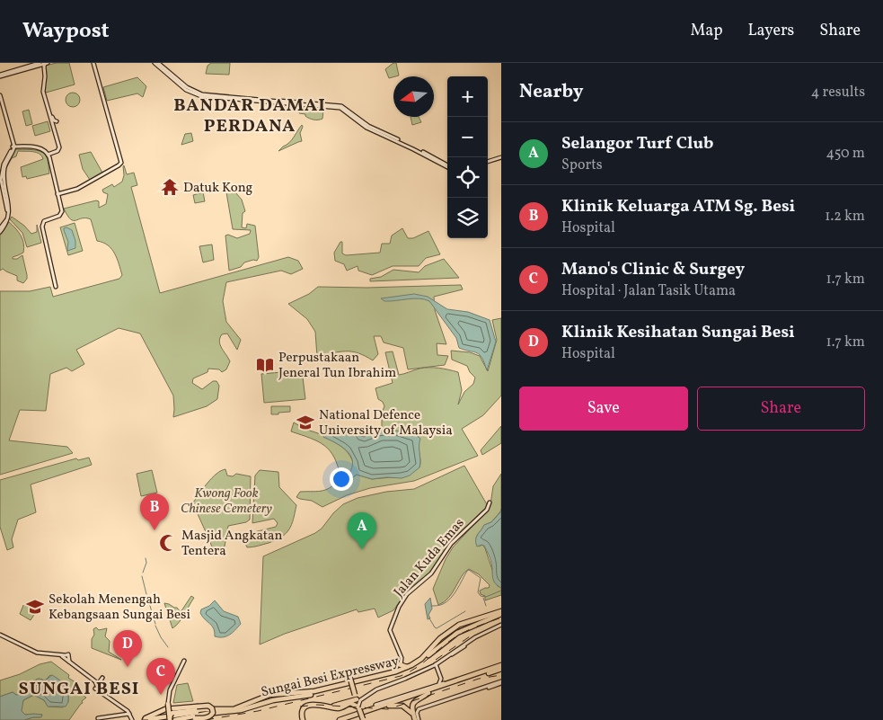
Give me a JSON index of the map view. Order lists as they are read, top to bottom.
{
  "streets": {
    "highway": ["Sungai Besi Expressway"],
    "street": ["Jalan Kuda Emas"]
  },
  "districts": ["BANDAR DAMAI PERDANA", "SUNGAI BESI"],
  "parks": ["Kwong Fook Chinese Cemetery"],
  "places": {
    "temple": ["Datuk Kong"],
    "library": ["Perpustakaan Jeneral Tun Ibrahim"],
    "school or university": ["National Defence University of Malaysia", "Sekolah Menengah Kebangsaan Sungai Besi"],
    "mosque": ["Masjid Angkatan Tentera"]
  },
  "north": "left",
  "page": {
    "header": "Waypost",
    "nav": ["Map", "Layers", "Share"],
    "heading": ["Nearby", "4 results"],
    "map_buttons": ["+", "−"],
    "list": [
      {
        "mark": "A",
        "name": "Selangor Turf Club",
        "note": "Sports",
        "value": "450 m"
      },
      {
        "mark": "B",
        "name": "Klinik Keluarga ATM Sg. Besi",
        "note": "Hospital",
        "value": "1.2 km"
      },
      {
        "mark": "C",
        "name": "Mano's Clinic & Surgey",
        "note": "Hospital · Jalan Tasik Utama",
        "value": "1.7 km"
      },
      {
        "mark": "D",
        "name": "Klinik Kesihatan Sungai Besi",
        "note": "Hospital",
        "value": "1.7 km"
      }
    ],
    "buttons": ["Save", "Share"],
    "pins": [
      "B",
      "A",
      "D",
      "C"
    ]
  }
}
